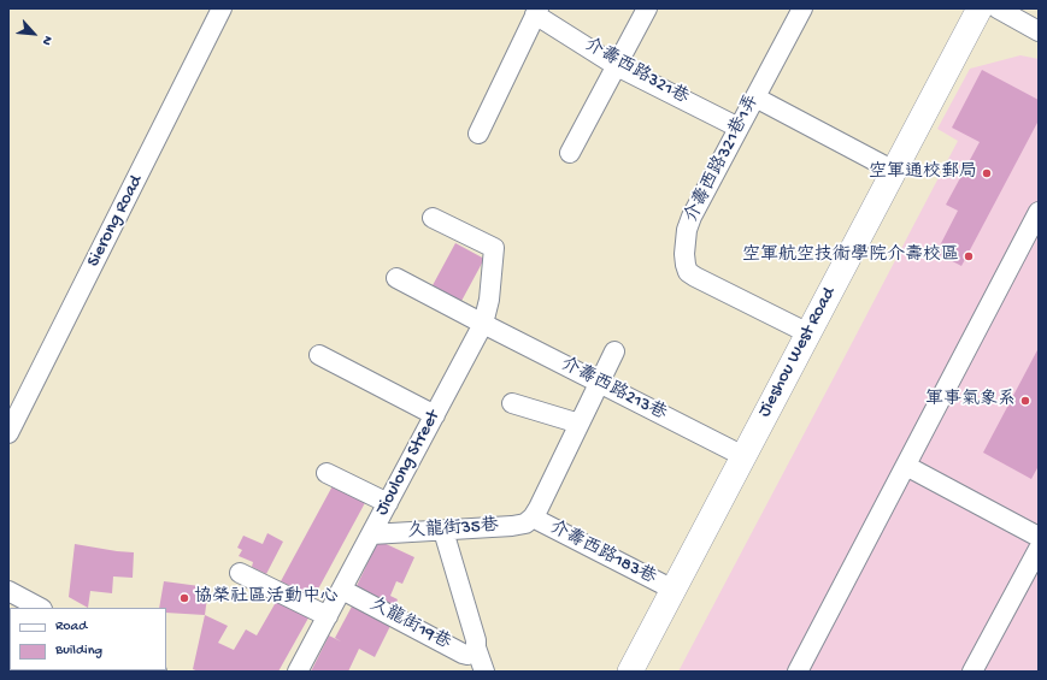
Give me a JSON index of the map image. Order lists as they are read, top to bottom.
{
  "streets": {
    "main road": ["Jieshou West Road"],
    "street": [
      "介壽西路321巷",
      "介壽西路321巷1弄",
      "Sierong Road",
      "介壽西路213巷",
      "Jioulong Street",
      "久龍街35巷",
      "介壽西路183巷",
      "久龍街19巷"
    ]
  },
  "crossings": [
    ["介壽西路321巷", "介壽西路321巷1弄"],
    ["介壽西路321巷1弄", "Jieshou West Road"],
    ["Jieshou West Road", "介壽西路213巷"],
    ["Jieshou West Road", "介壽西路183巷"],
    ["介壽西路213巷", "Jioulong Street"],
    ["Jioulong Street", "久龍街35巷"],
    ["Jioulong Street", "久龍街19巷"],
    ["久龍街35巷", "介壽西路183巷"],
    ["久龍街35巷", "久龍街19巷"]
  ],
  "places": [
    "空軍通校郵局",
    "空軍航空技術學院介壽校區",
    "軍事氣象系",
    "協榮社區活動中心"
  ],
  "legend": ["Road", "Building"],
  "north": "bottom right"
}
